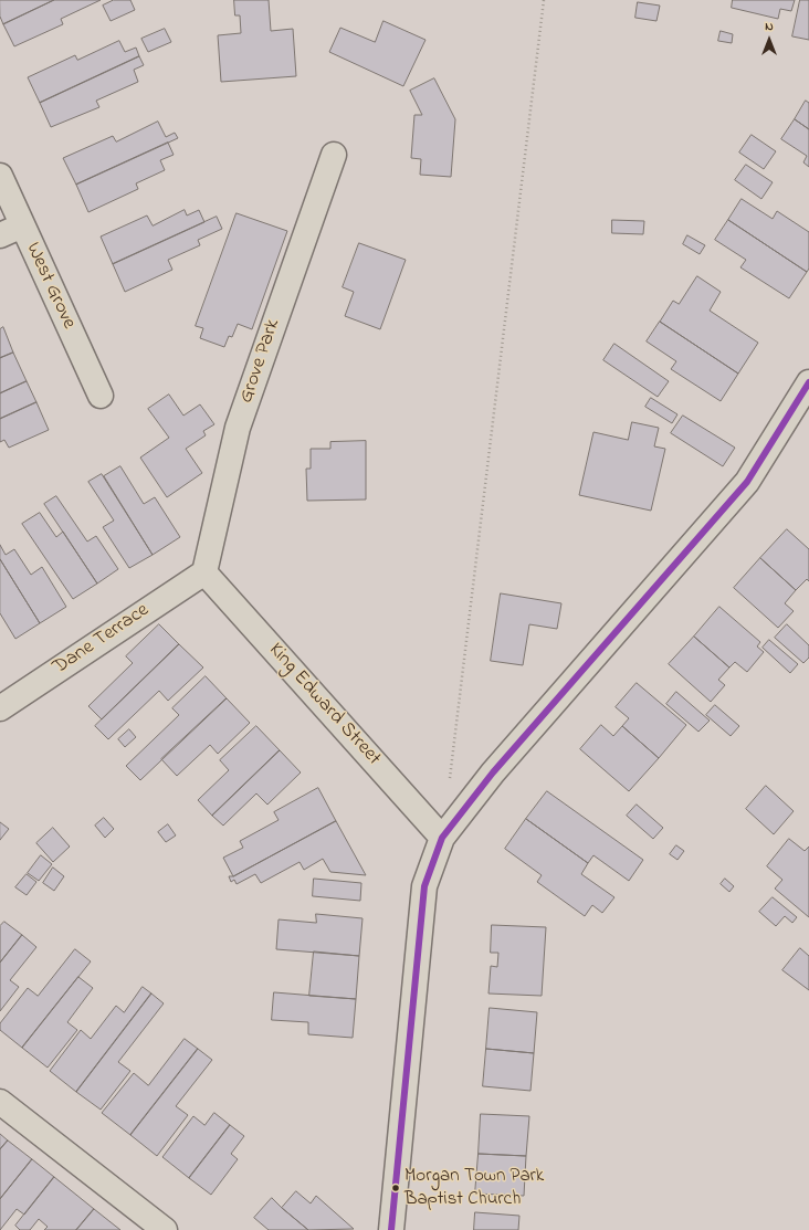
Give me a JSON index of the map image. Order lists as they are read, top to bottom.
{
  "streets": {
    "street": [
      "West Grove",
      "Grove Park",
      "Dane Terrace",
      "King Edward Street"
    ]
  },
  "crossings": [
    ["Grove Park", "Dane Terrace"],
    ["Grove Park", "King Edward Street"],
    ["Dane Terrace", "King Edward Street"]
  ],
  "places": ["Morgan Town Park Baptist Church"],
  "north": "top"
}
